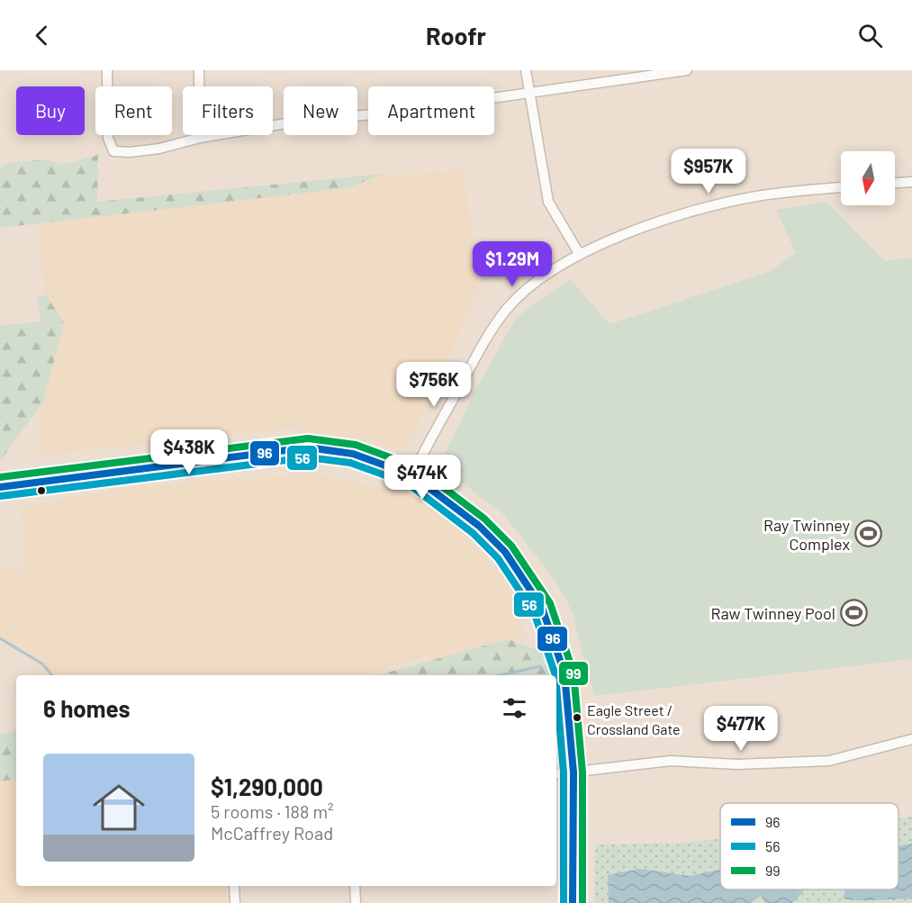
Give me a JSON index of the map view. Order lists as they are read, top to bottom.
{
  "places": {
    "sports": ["Ray Twinney Complex", "Raw Twinney Pool"],
    "other": ["Eagle Street / Crossland Gate"]
  },
  "lines": ["transit line 99", "transit line 96", "transit line 56"],
  "legend": ["96", "56", "99"],
  "north": "bottom",
  "page": {
    "header": "Roofr",
    "chip": [
      "Buy",
      "Rent",
      "Filters",
      "New",
      "Apartment"
    ],
    "price": [
      "$957K",
      "$1.29M",
      "$756K",
      "$438K",
      "$474K",
      "$477K"
    ],
    "heading": "6 homes",
    "list": [
      {
        "name": "$1,290,000",
        "note": "5 rooms · 188 m² · McCaffrey Road"
      }
    ]
  }
}
